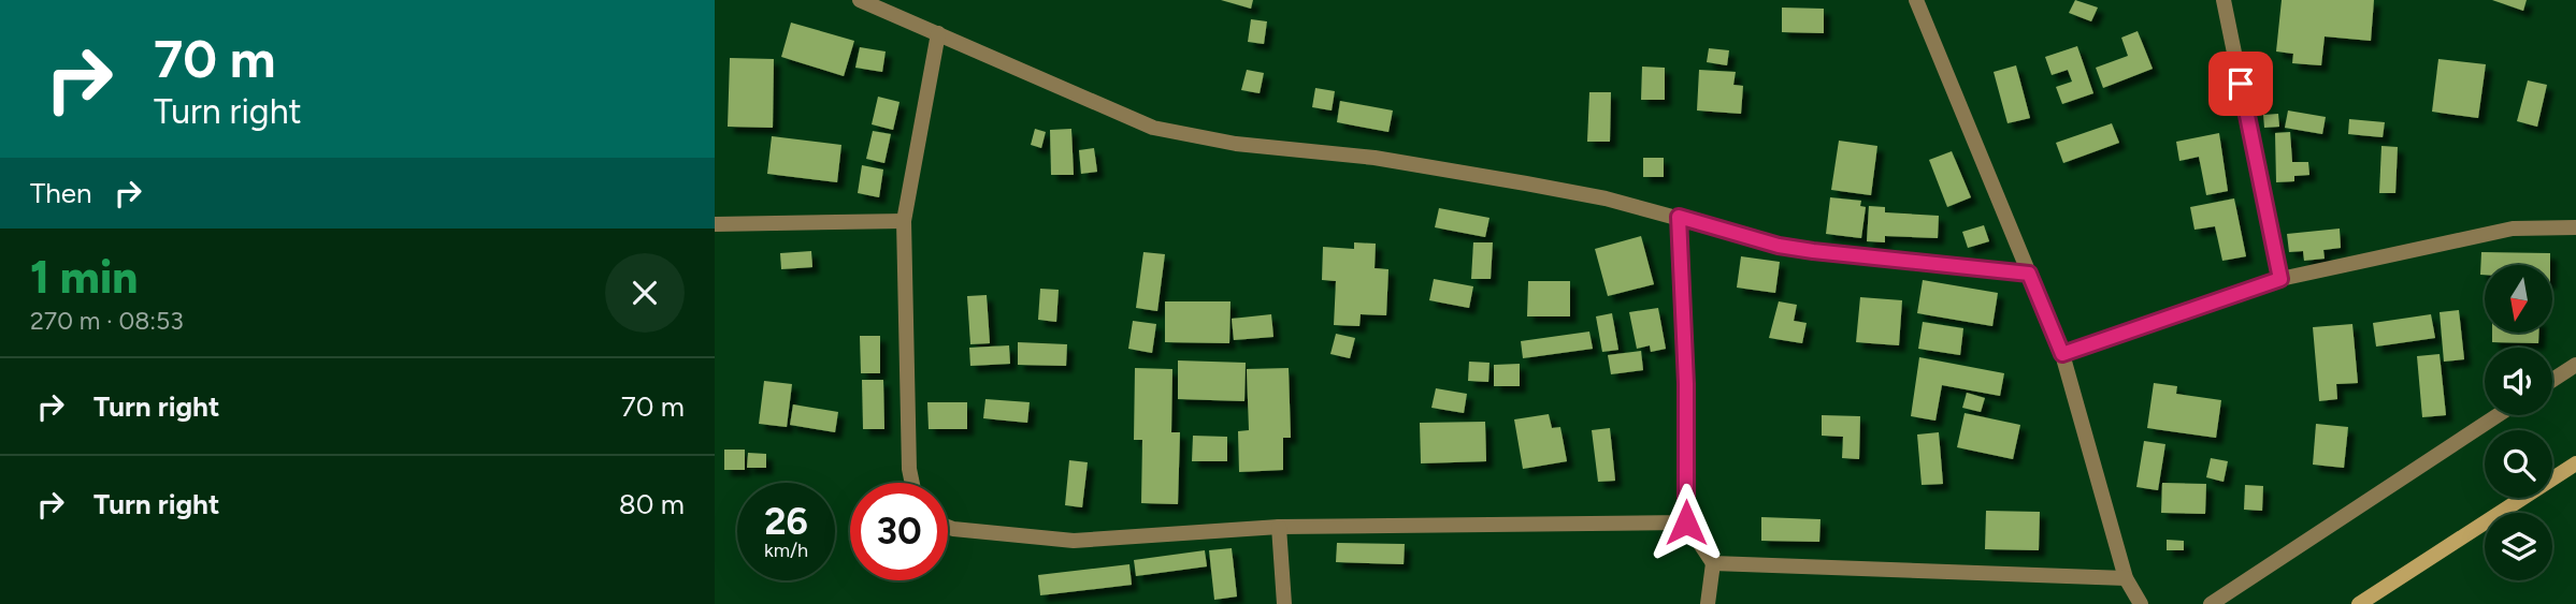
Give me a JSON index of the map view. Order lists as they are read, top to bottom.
{
  "north": "bottom",
  "page": {
    "turn": ["70 m", "Turn right"],
    "then": "Then",
    "heading": ["1 min", "270 m · 08:53"],
    "list": [
      {
        "name": "Turn right",
        "value": "70 m"
      },
      {
        "name": "Turn right",
        "value": "80 m"
      }
    ],
    "speed": "26 km/h",
    "limit": "30"
  }
}
